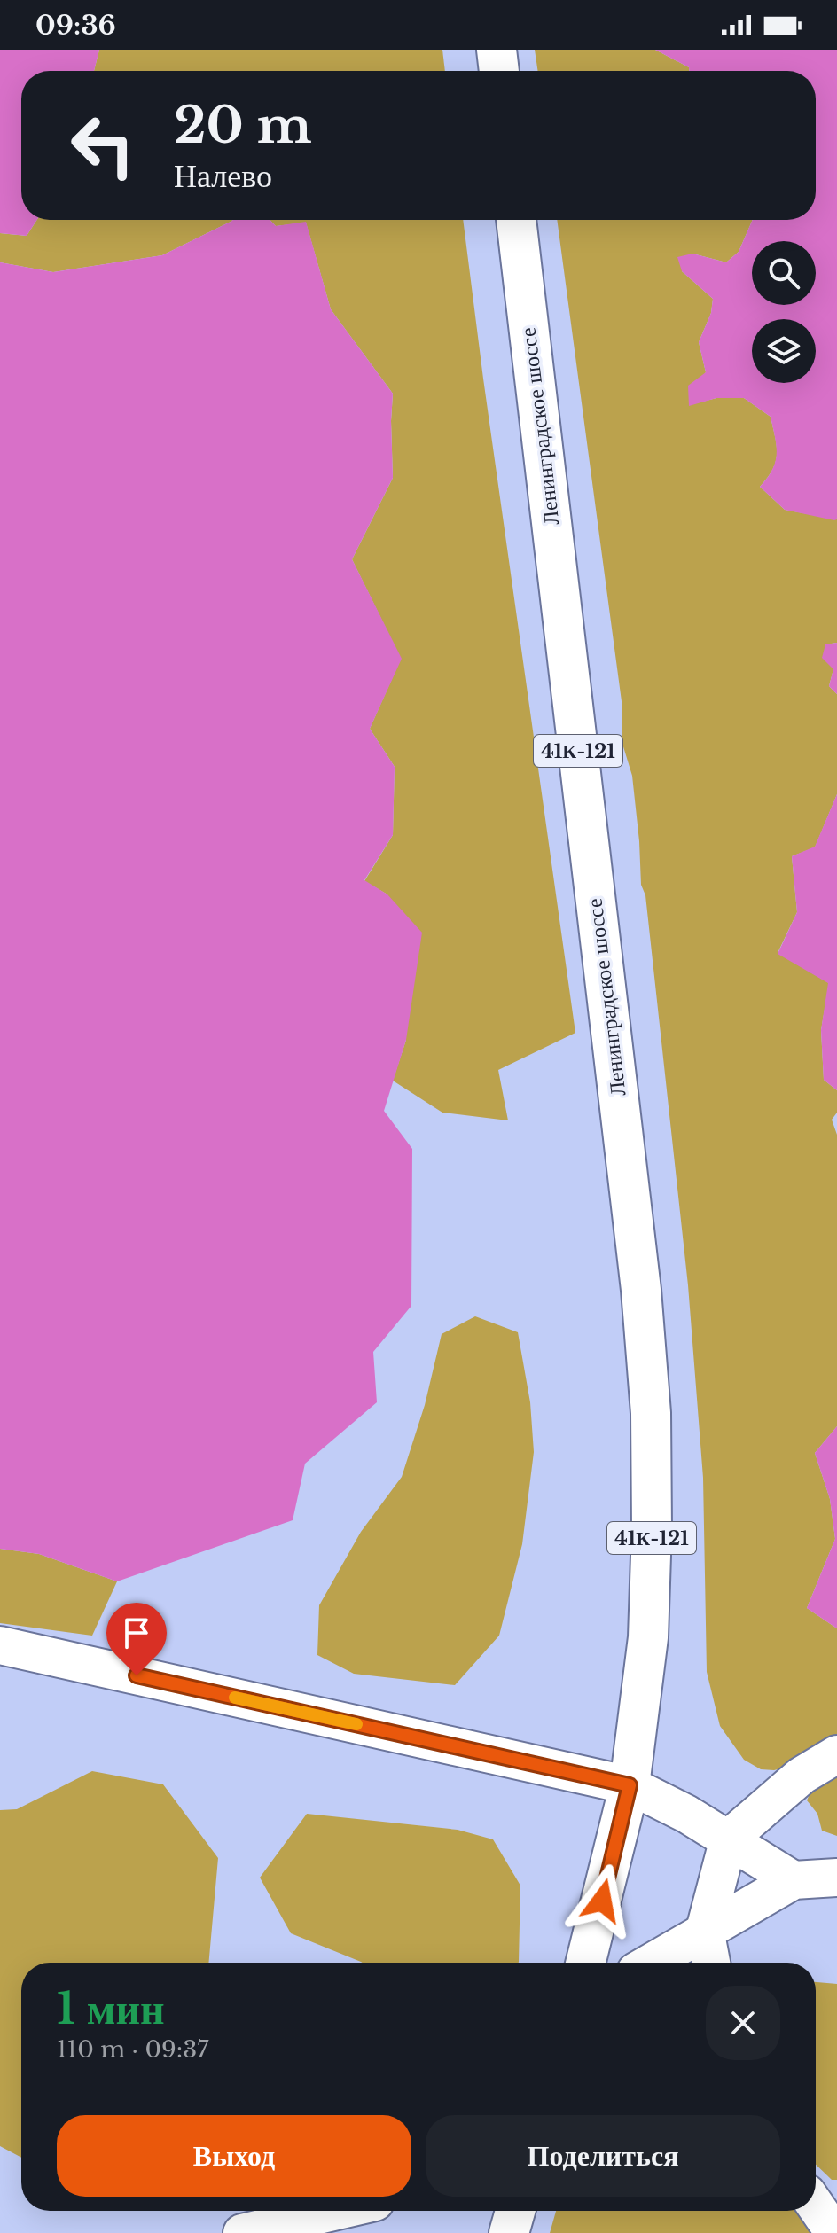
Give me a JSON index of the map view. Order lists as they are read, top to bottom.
{
  "streets": {
    "main road": ["Ленинградское шоссе", "41К-121"]
  },
  "crossings": [
    ["Ленинградское шоссе", "41К-121"]
  ],
  "page": {
    "status": "09:36",
    "turn": ["20 m", "Налево"],
    "heading": ["1 мин", "110 m · 09:37"],
    "buttons": ["Выход", "Поделиться"]
  }
}
